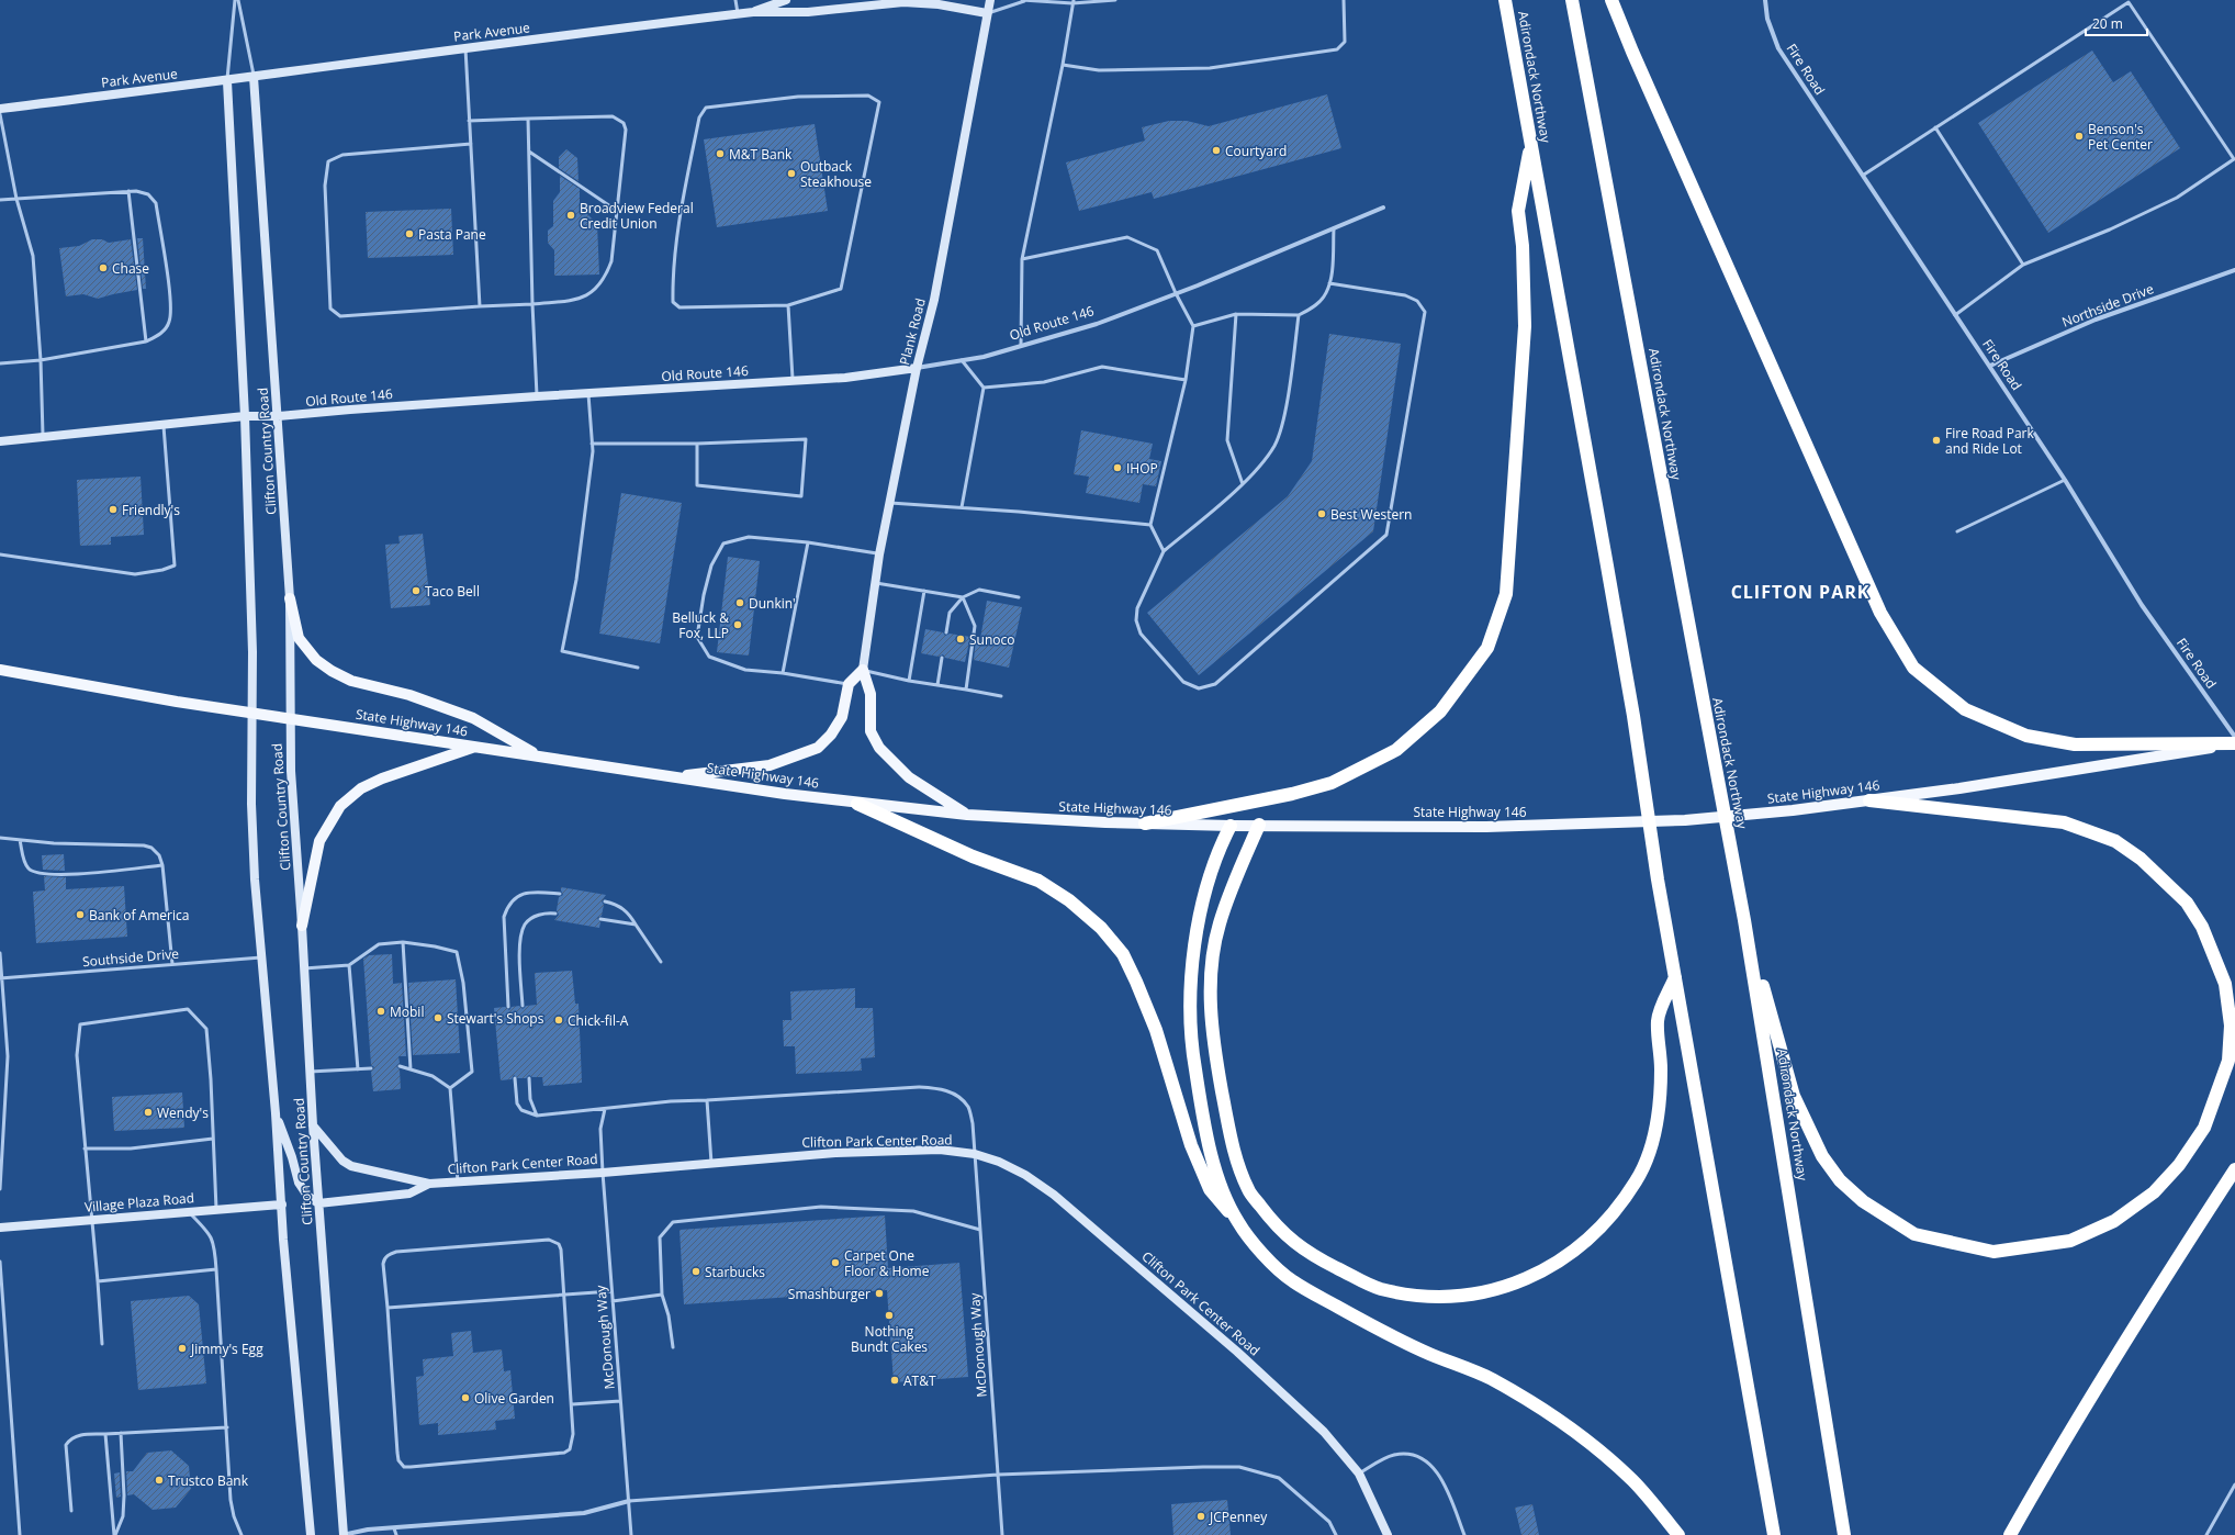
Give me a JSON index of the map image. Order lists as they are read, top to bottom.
{
  "streets": {
    "highway": ["Adirondack Northway"],
    "main road": ["State Highway 146"],
    "street": [
      "Park Avenue",
      "Fire Road",
      "Northside Drive",
      "Old Route 146",
      "Plank Road",
      "Clifton Country Road",
      "Clifton Park Center Road",
      "Village Plaza Road"
    ],
    "lane": ["Southside Drive", "McDonough Way"]
  },
  "crossings": [
    ["Park Avenue", "Plank Road"],
    ["Park Avenue", "Clifton Country Road"],
    ["Fire Road", "Northside Drive"],
    ["Old Route 146", "Plank Road"],
    ["Old Route 146", "Clifton Country Road"],
    ["Clifton Country Road", "State Highway 146"],
    ["Clifton Country Road", "Southside Drive"],
    ["Clifton Country Road", "Clifton Park Center Road"],
    ["Clifton Country Road", "Village Plaza Road"],
    ["Clifton Park Center Road", "McDonough Way"]
  ],
  "districts": ["CLIFTON PARK"],
  "places": [
    "Benson's Pet Center",
    "Courtyard",
    "M&T Bank",
    "Outback Steakhouse",
    "Broadview Federal Credit Union",
    "Pasta Pane",
    "Chase",
    "Fire Road Park and Ride Lot",
    "IHOP",
    "Friendly's",
    "Best Western",
    "Taco Bell",
    "Dunkin'",
    "Belluck & Fox, LLP",
    "Sunoco",
    "Bank of America",
    "Mobil",
    "Stewart's Shops",
    "Chick-fil-A",
    "Wendy's",
    "Carpet One Floor & Home",
    "Starbucks",
    "Smashburger",
    "Nothing Bundt Cakes",
    "Jimmy's Egg",
    "AT&T",
    "Olive Garden",
    "Trustco Bank",
    "JCPenney"
  ],
  "scale_bar": "20 m"
}
